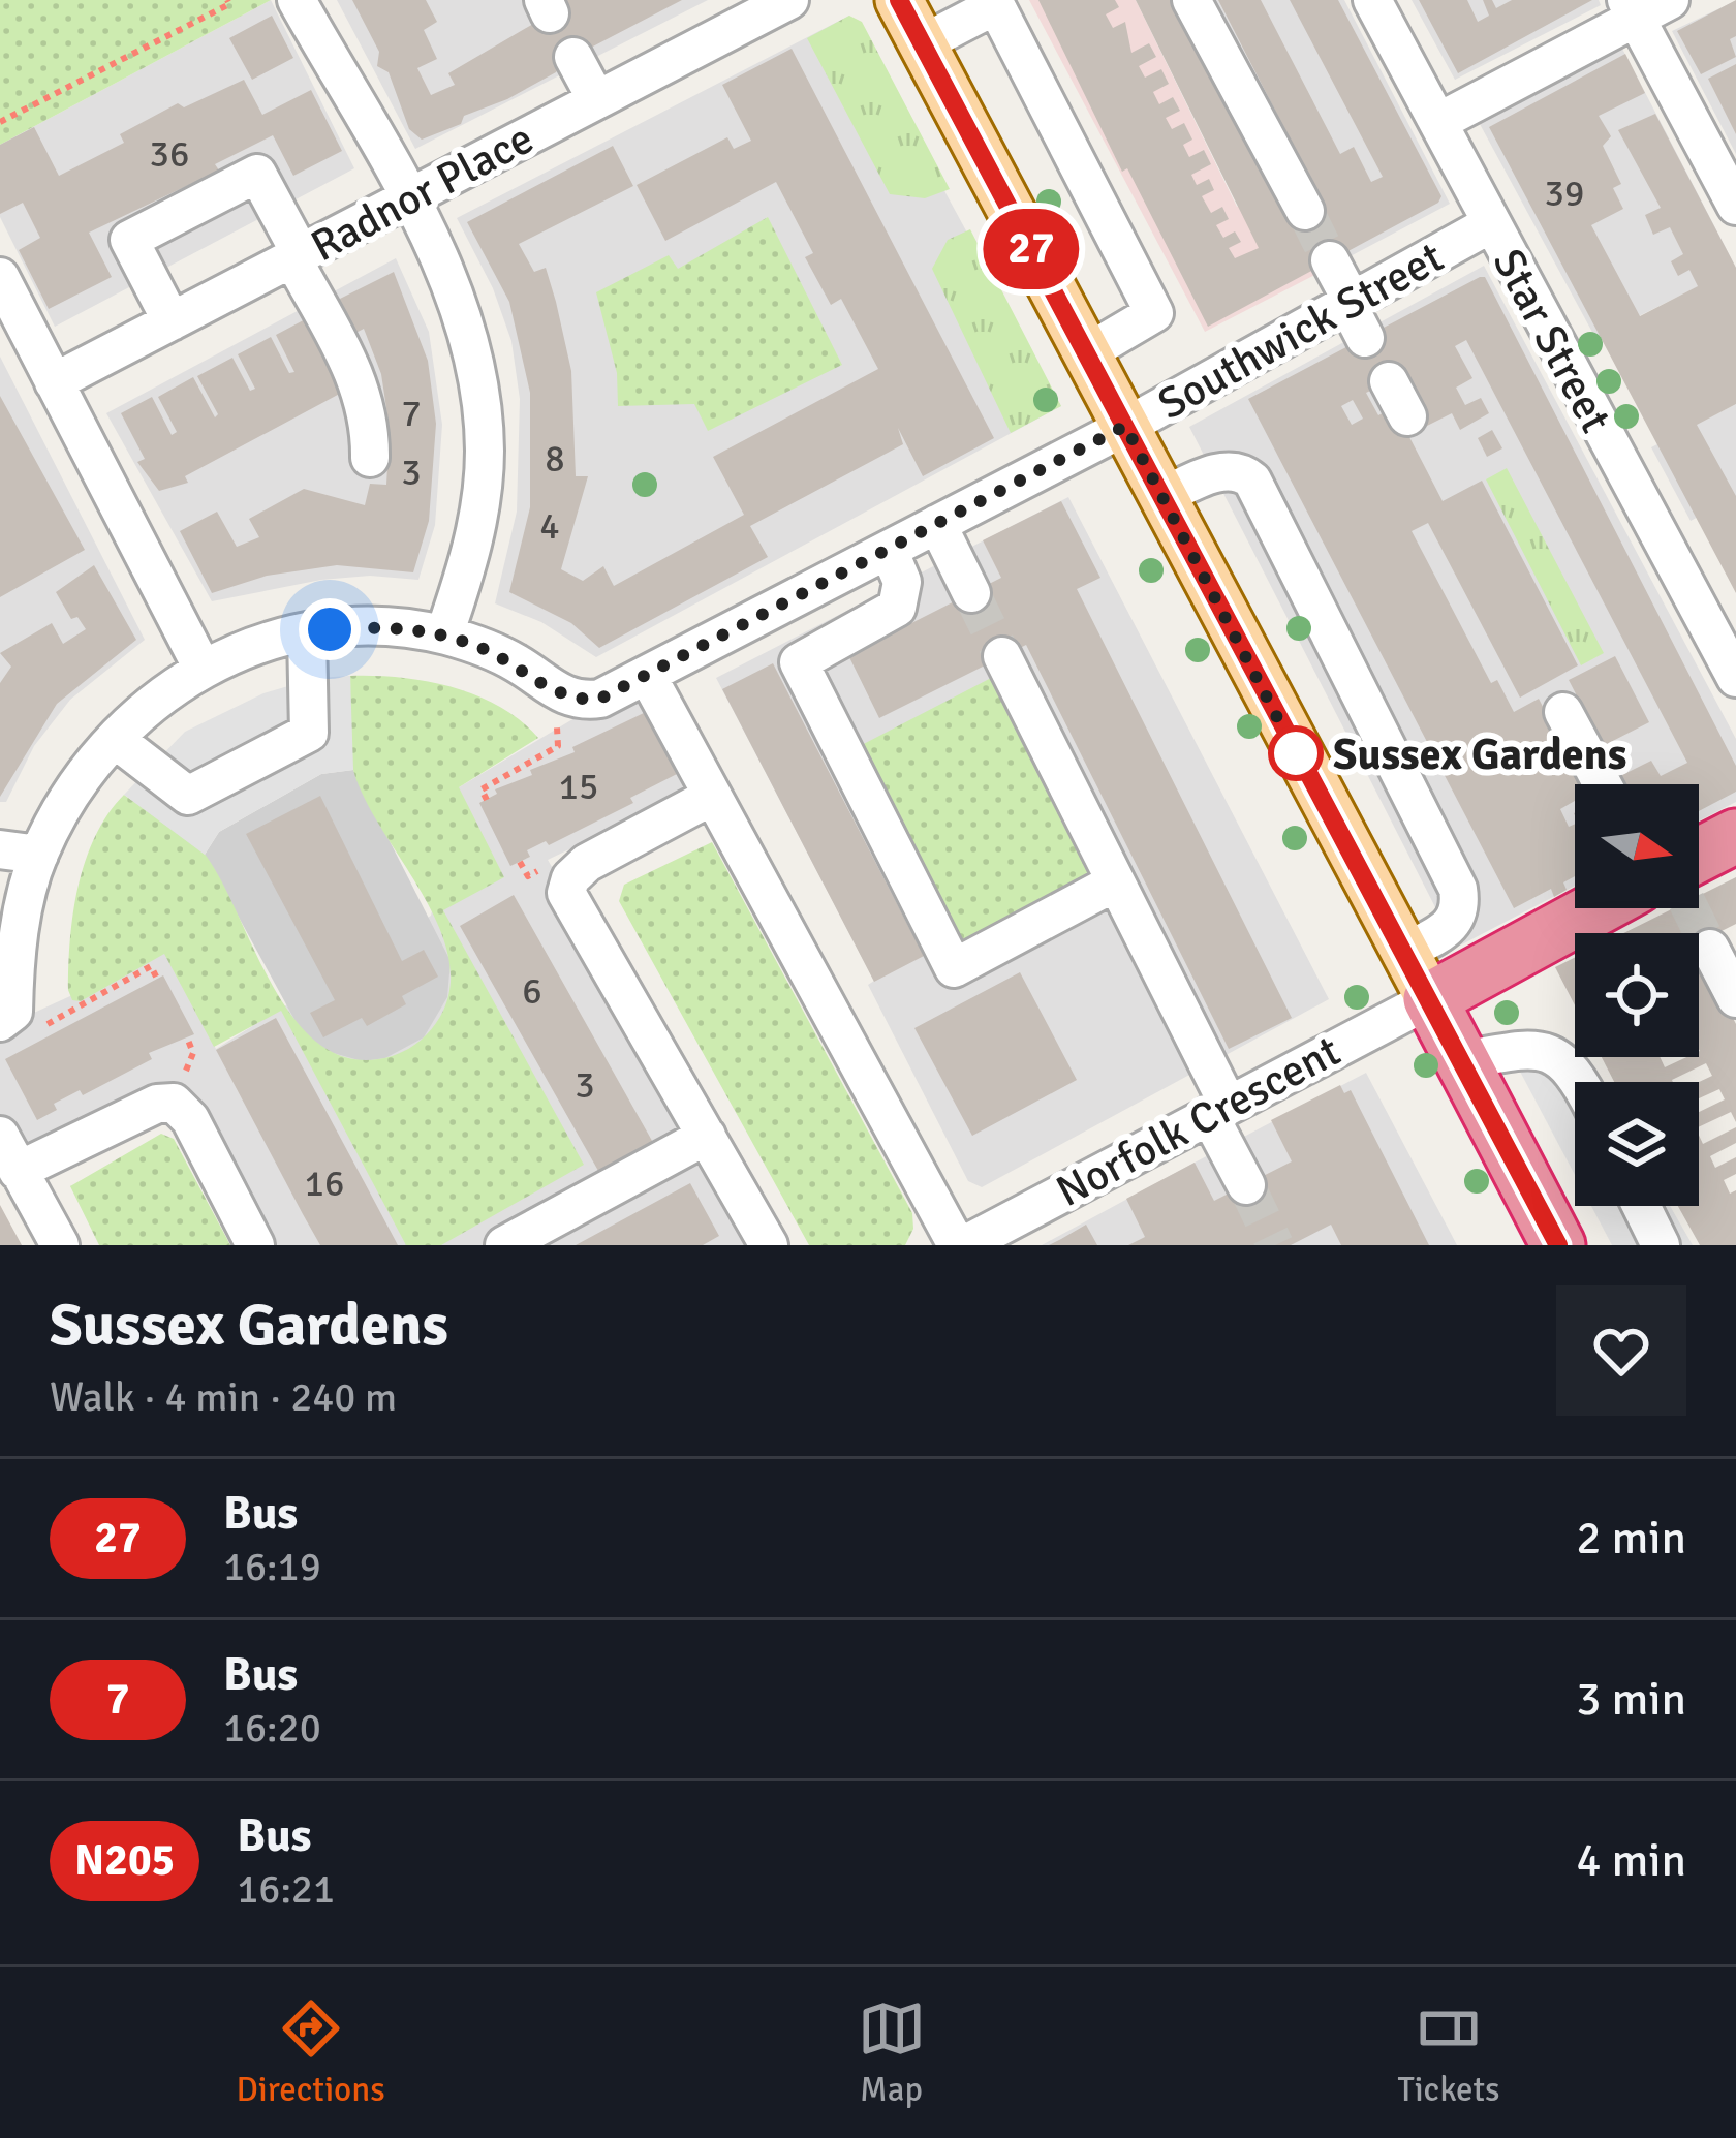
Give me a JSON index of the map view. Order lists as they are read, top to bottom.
{
  "streets": {
    "street": [
      "Radnor Place",
      "Southwick Street",
      "Star Street",
      "Norfolk Crescent"
    ]
  },
  "crossings": [
    ["Southwick Street", "Star Street"]
  ],
  "places": ["Sussex Gardens"],
  "lines": ["bus line 27"],
  "house_numbers": [
    "36",
    "39",
    "7",
    "8",
    "3",
    "4",
    "15",
    "6",
    "3",
    "16"
  ],
  "north": "right",
  "page": {
    "on_map": "27",
    "heading": ["Sussex Gardens", "Walk · 4 min · 240 m"],
    "list": [
      {
        "mark": "27",
        "name": "Bus",
        "note": "16:19",
        "value": "2 min"
      },
      {
        "mark": "7",
        "name": "Bus",
        "note": "16:20",
        "value": "3 min"
      },
      {
        "mark": "N205",
        "name": "Bus",
        "note": "16:21",
        "value": "4 min"
      }
    ],
    "tabs": ["Directions", "Map", "Tickets"]
  }
}
